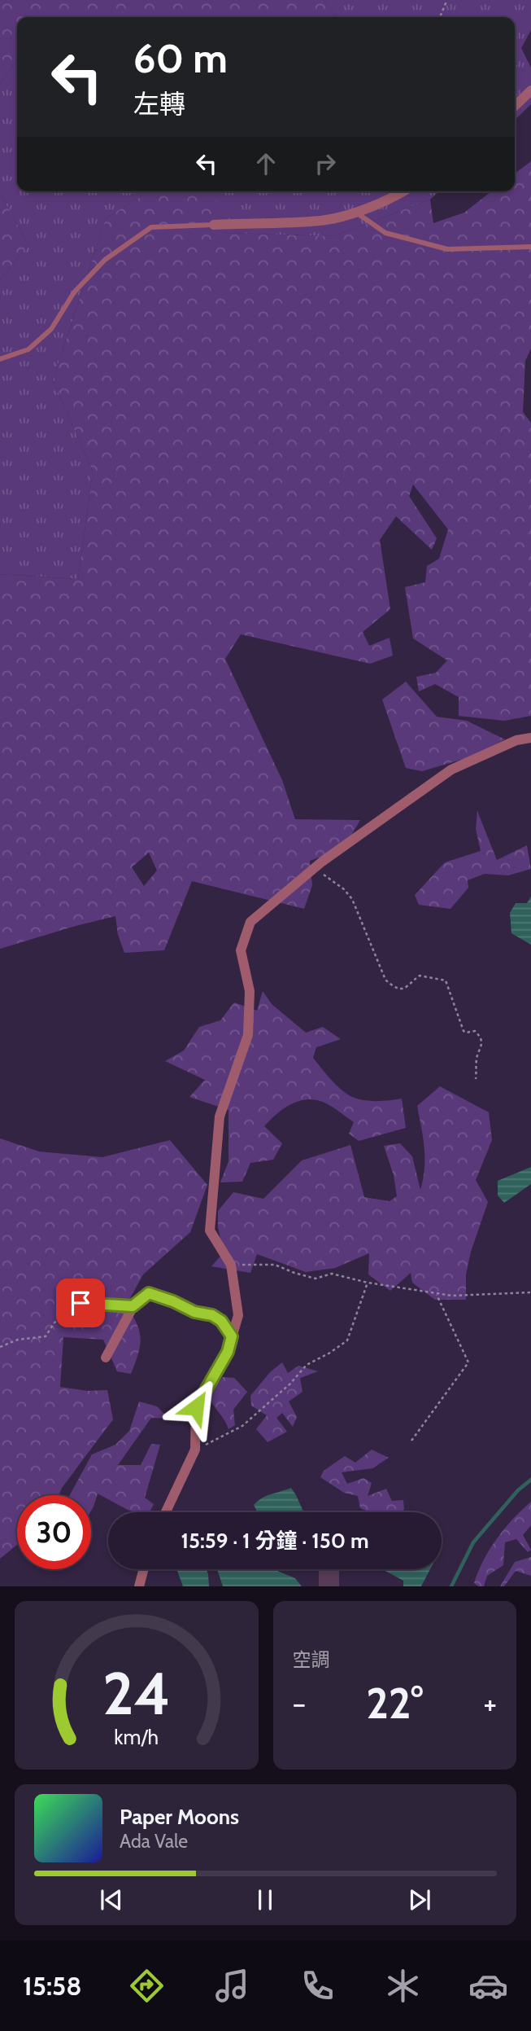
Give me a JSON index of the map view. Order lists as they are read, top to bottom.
{
  "page": {
    "turn": ["60 m", "左轉"],
    "limit": "30",
    "trip": "15:59 · 1 分鐘 · 150 m",
    "tile": "空調",
    "heat": ["−", "22°", "+"],
    "song": ["Paper Moons", "Ada Vale"],
    "tabs": "15:58",
    "gauge": ["24", "km/h"]
  }
}
